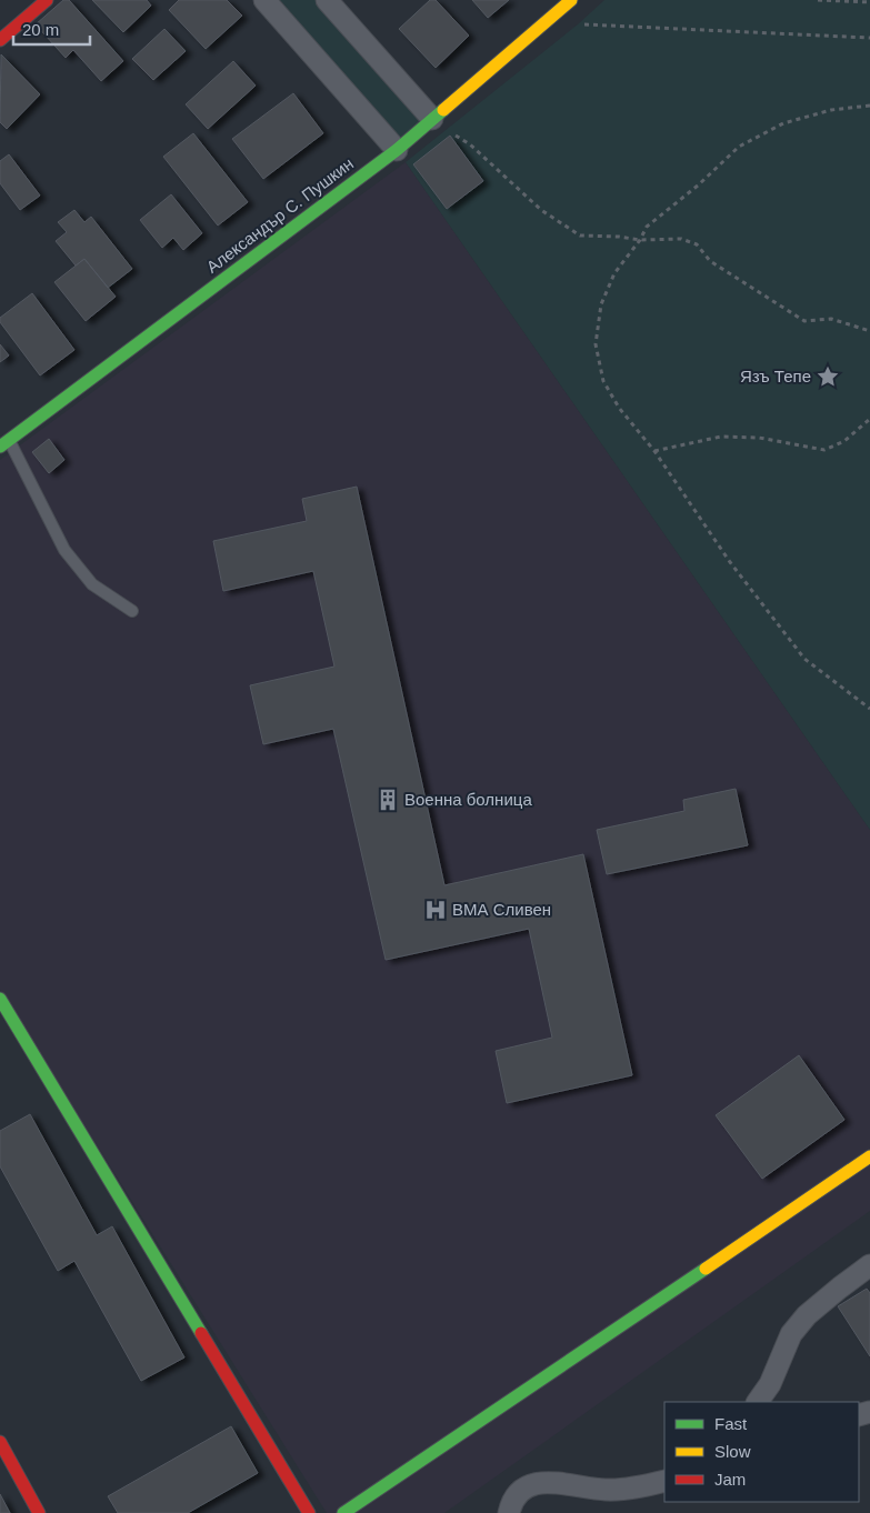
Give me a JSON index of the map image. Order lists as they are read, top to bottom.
{
  "streets": {
    "street": ["Александър С. Пушкин"]
  },
  "places": {
    "place": ["Язъ Тепе"],
    "building": ["Военна болница"],
    "hospital": ["ВМА Сливен"]
  },
  "legend": ["Fast", "Slow", "Jam"],
  "scale_bar": "20 m"
}
